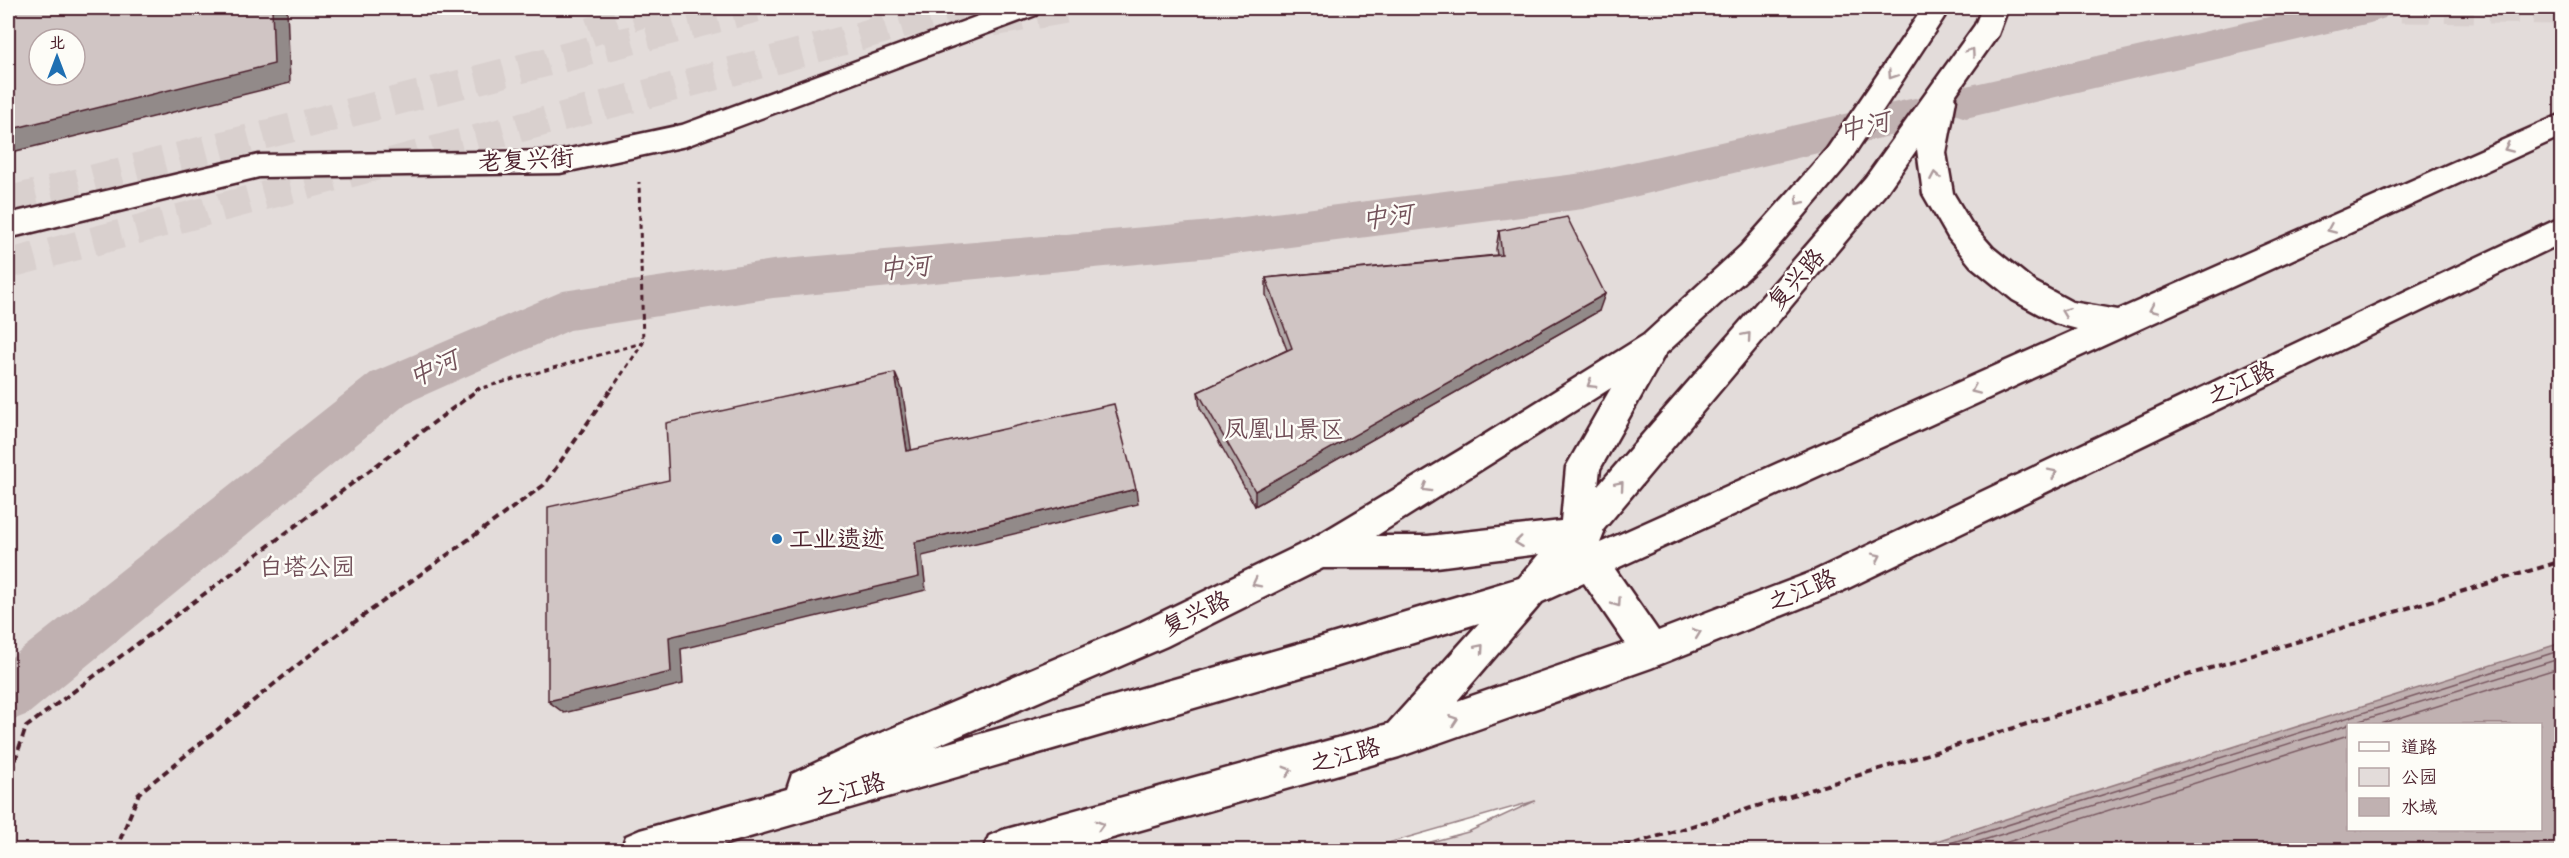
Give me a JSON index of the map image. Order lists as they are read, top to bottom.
{
  "streets": {
    "main road": ["老复兴街", "复兴路", "之江路"]
  },
  "crossings": [
    ["复兴路", "之江路"]
  ],
  "water": ["中河"],
  "parks": ["凤凰山景区", "白塔公园"],
  "places": ["工业遗迹"],
  "legend": ["道路", "公园", "水域"],
  "north": "top"
}
